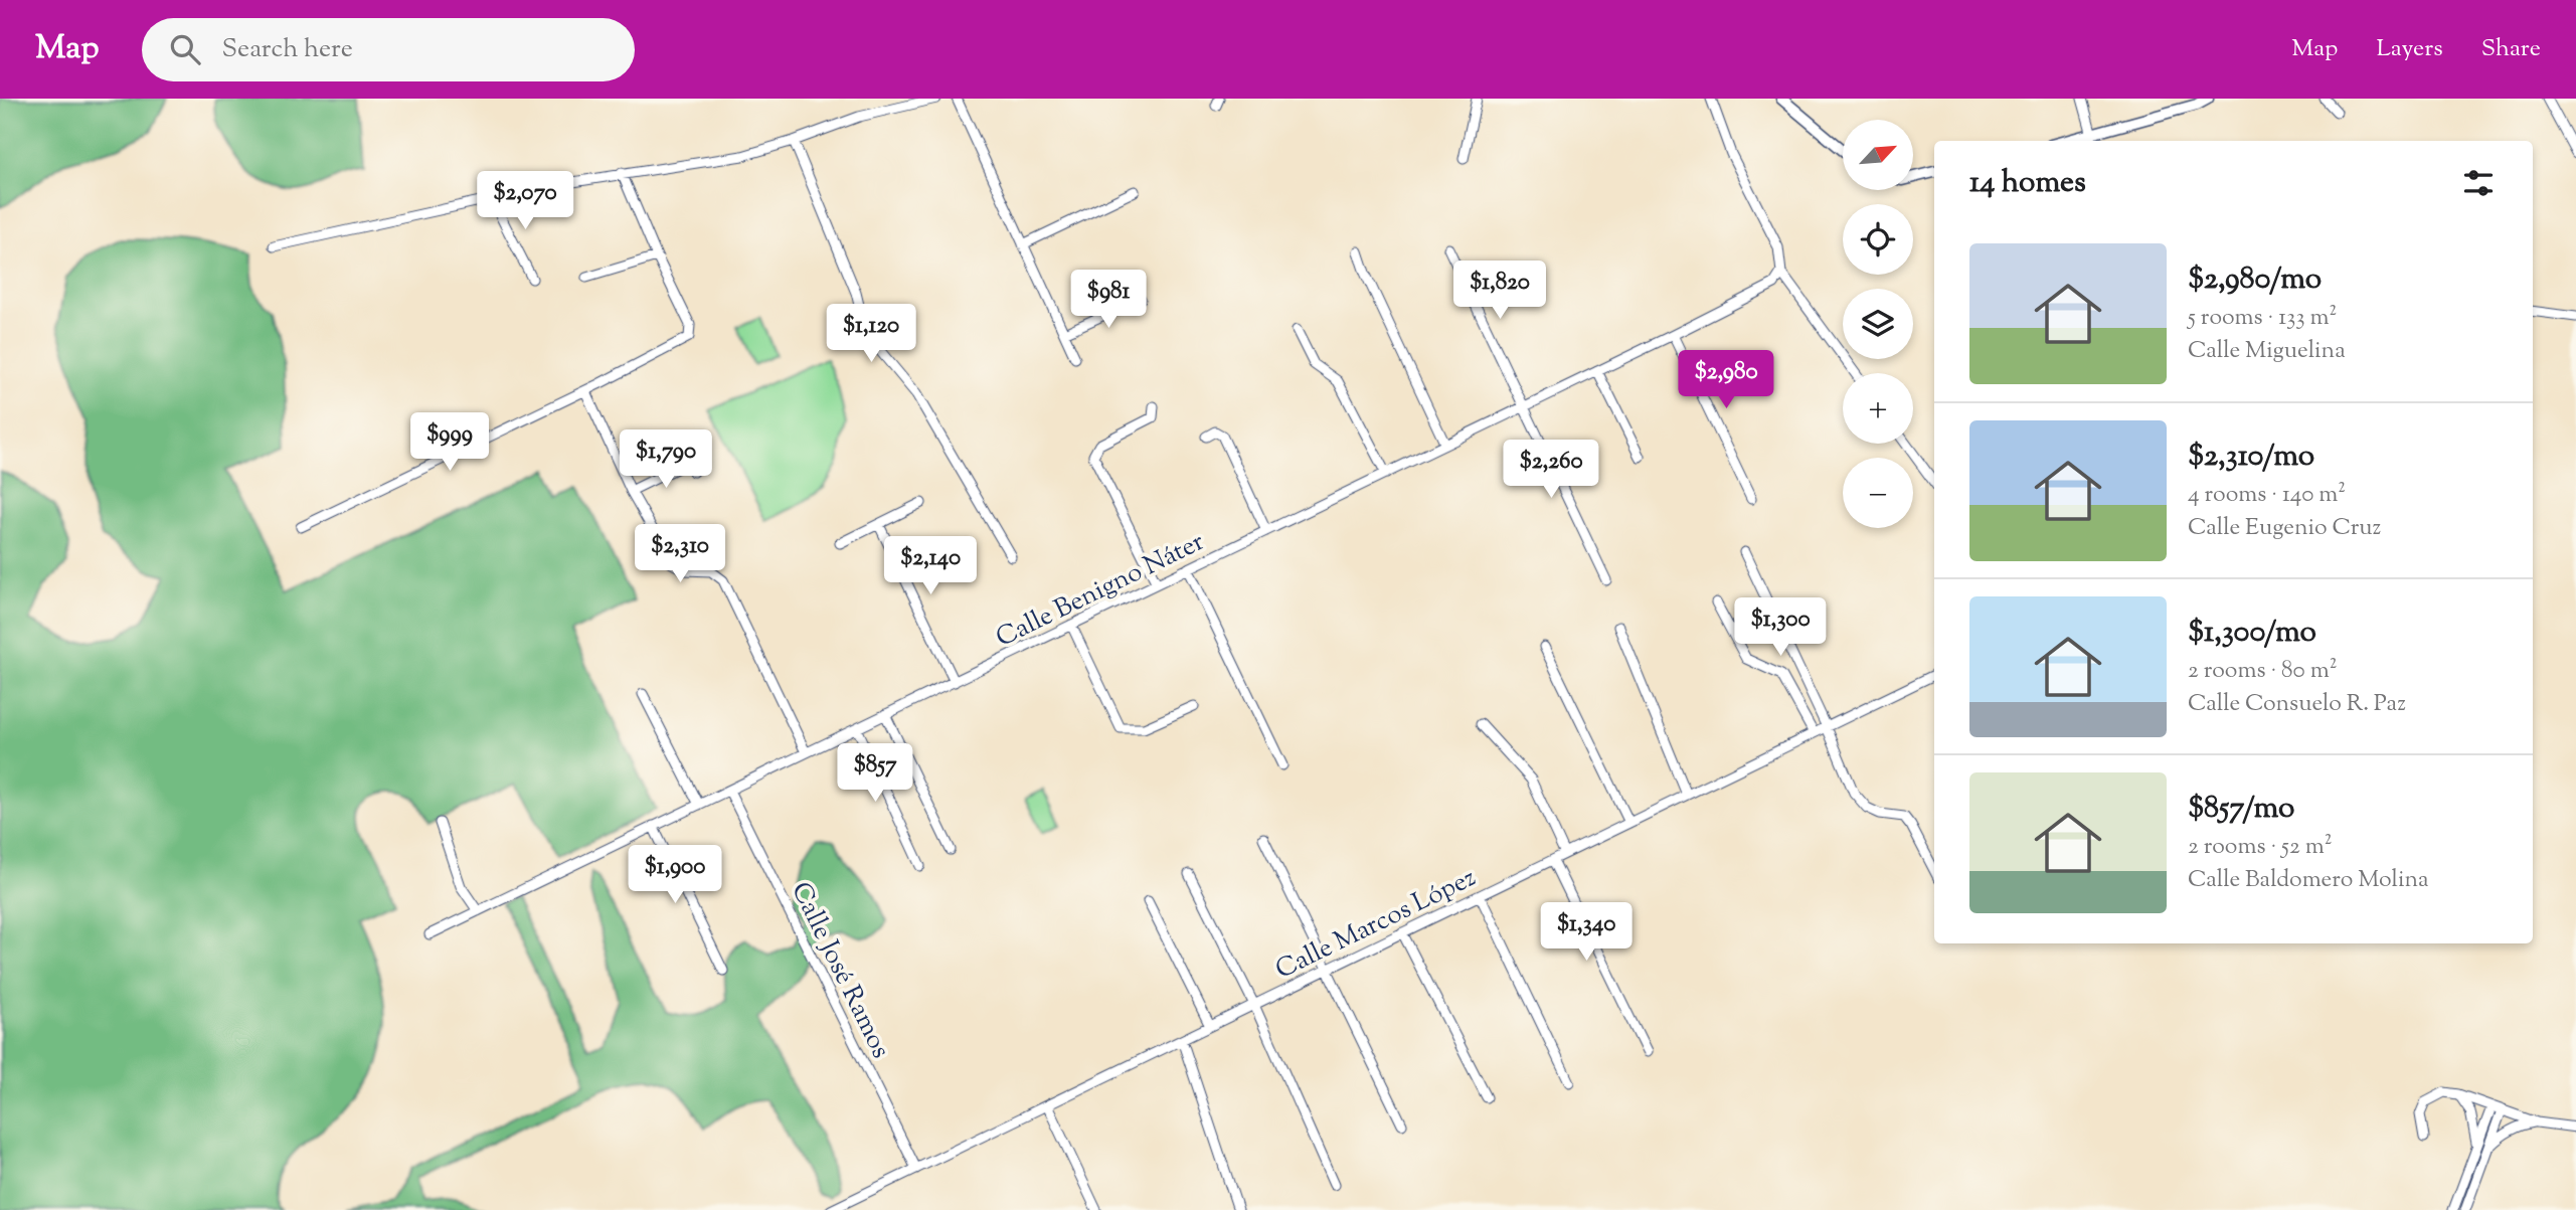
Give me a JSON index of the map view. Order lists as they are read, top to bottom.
{
  "streets": {
    "street": ["Calle Benigno Náter", "Calle Marcos López", "Calle José Ramos"]
  },
  "crossings": [
    ["Calle Benigno Náter", "Calle José Ramos"],
    ["Calle Marcos López", "Calle José Ramos"]
  ],
  "north": "top right",
  "page": {
    "header": "Map",
    "search": "Search here",
    "nav": ["Map", "Layers", "Share"],
    "map_buttons": ["+", "−"],
    "heading": "14 homes",
    "price": [
      "$2,070",
      "$1,820",
      "$981",
      "$1,120",
      "$2,980",
      "$999",
      "$1,790",
      "$2,260",
      "$2,310",
      "$2,140",
      "$1,300",
      "$857",
      "$1,900",
      "$1,340"
    ],
    "list": [
      {
        "name": "$2,980/mo",
        "note": "5 rooms · 133 m² · Calle Miguelina"
      },
      {
        "name": "$2,310/mo",
        "note": "4 rooms · 140 m² · Calle Eugenio Cruz"
      },
      {
        "name": "$1,300/mo",
        "note": "2 rooms · 80 m² · Calle Consuelo R. Paz"
      },
      {
        "name": "$857/mo",
        "note": "2 rooms · 52 m² · Calle Baldomero Molina"
      }
    ]
  }
}
